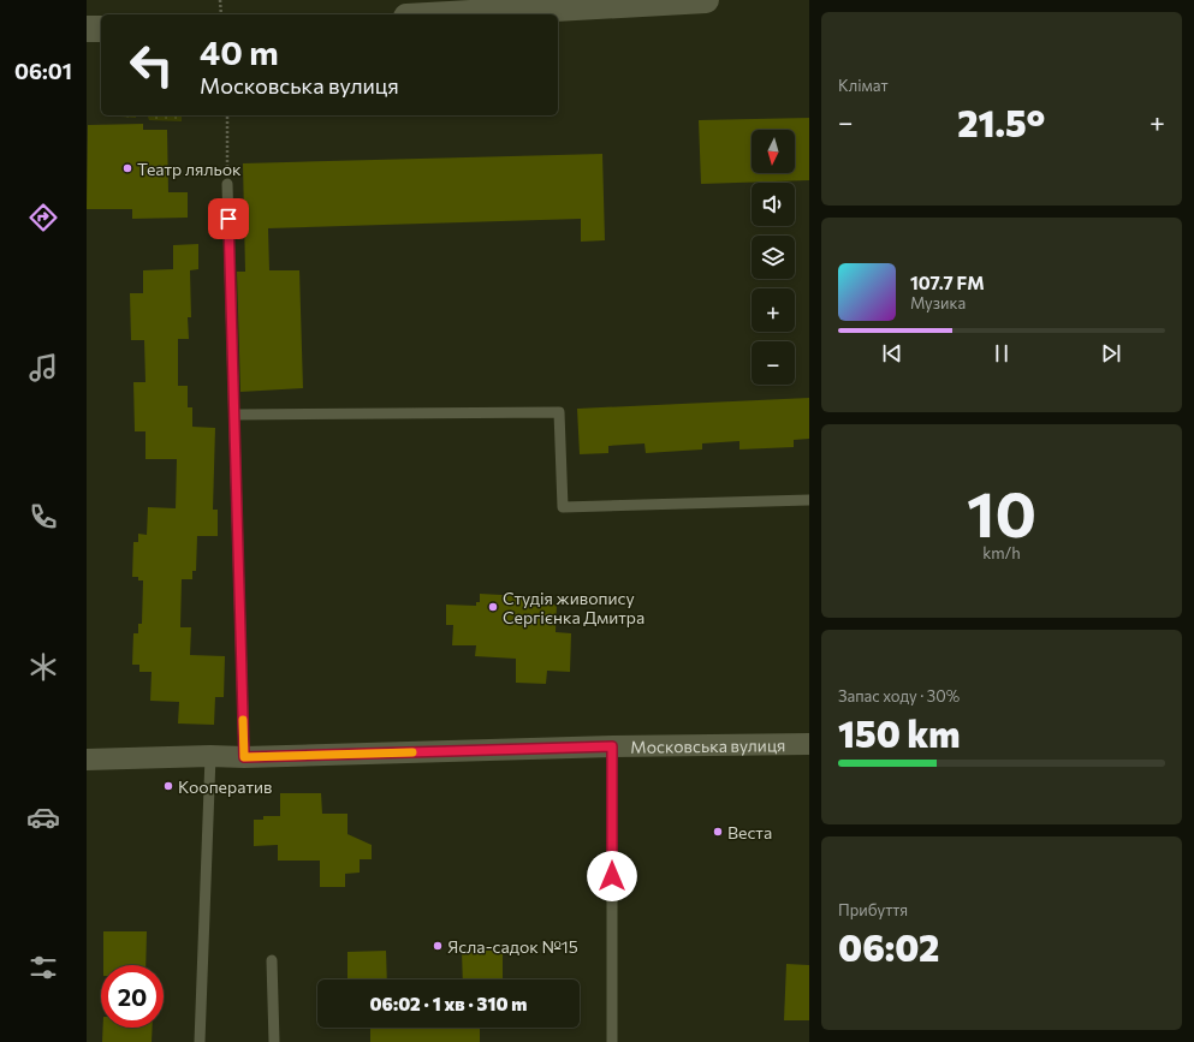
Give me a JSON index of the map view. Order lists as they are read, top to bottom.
{
  "streets": {
    "street": ["Московська вулиця"]
  },
  "places": [
    "Театр ляльок",
    "Студія живопису Сергієнка Дмитра",
    "Кооператив",
    "Веста",
    "Ясла-садок №15"
  ],
  "north": "bottom",
  "page": {
    "tabs": "06:01",
    "tile": [
      "Клімат",
      ["10", "km/h"],
      ["Запас ходу · 30%", "150 km"],
      ["Прибуття", "06:02"]
    ],
    "turn": ["40 m", "Московська вулиця"],
    "heat": ["−", "21.5°", "+"],
    "map_buttons": ["+", "−"],
    "song": ["107.7 FM", "Музика"],
    "limit": "20",
    "trip": "06:02 · 1 хв · 310 m"
  }
}
